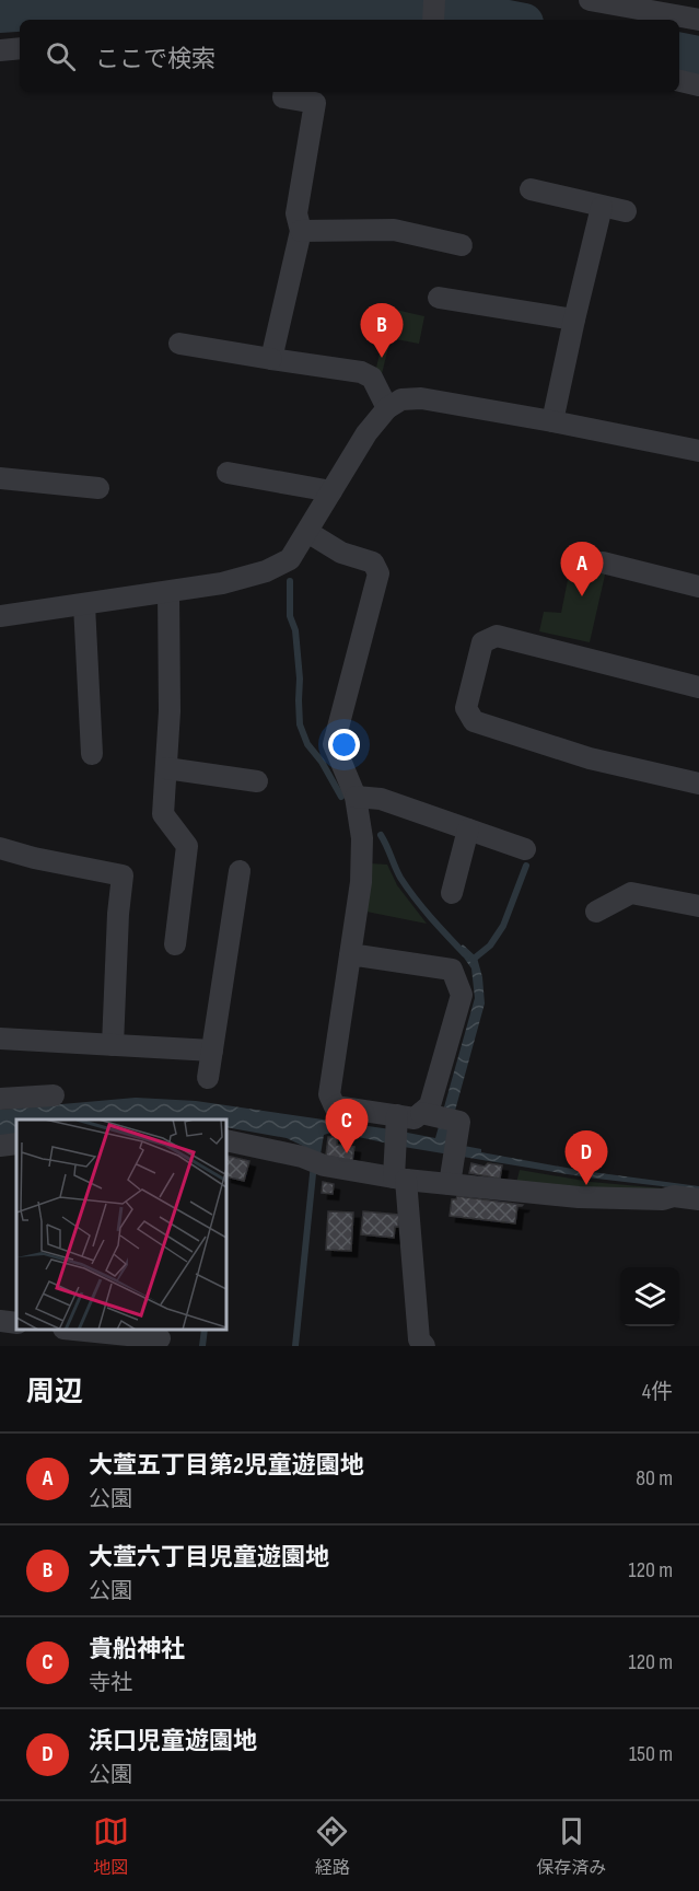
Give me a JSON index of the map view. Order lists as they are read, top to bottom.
{
  "page": {
    "search": "ここで検索",
    "pins": [
      "B",
      "A",
      "C",
      "D"
    ],
    "heading": ["周辺", "4件"],
    "list": [
      {
        "mark": "A",
        "name": "大萱五丁目第2児童遊園地",
        "note": "公園",
        "value": "80 m"
      },
      {
        "mark": "B",
        "name": "大萱六丁目児童遊園地",
        "note": "公園",
        "value": "120 m"
      },
      {
        "mark": "C",
        "name": "貴船神社",
        "note": "寺社",
        "value": "120 m"
      },
      {
        "mark": "D",
        "name": "浜口児童遊園地",
        "note": "公園",
        "value": "150 m"
      }
    ],
    "nav": ["地図", "経路", "保存済み"]
  }
}
